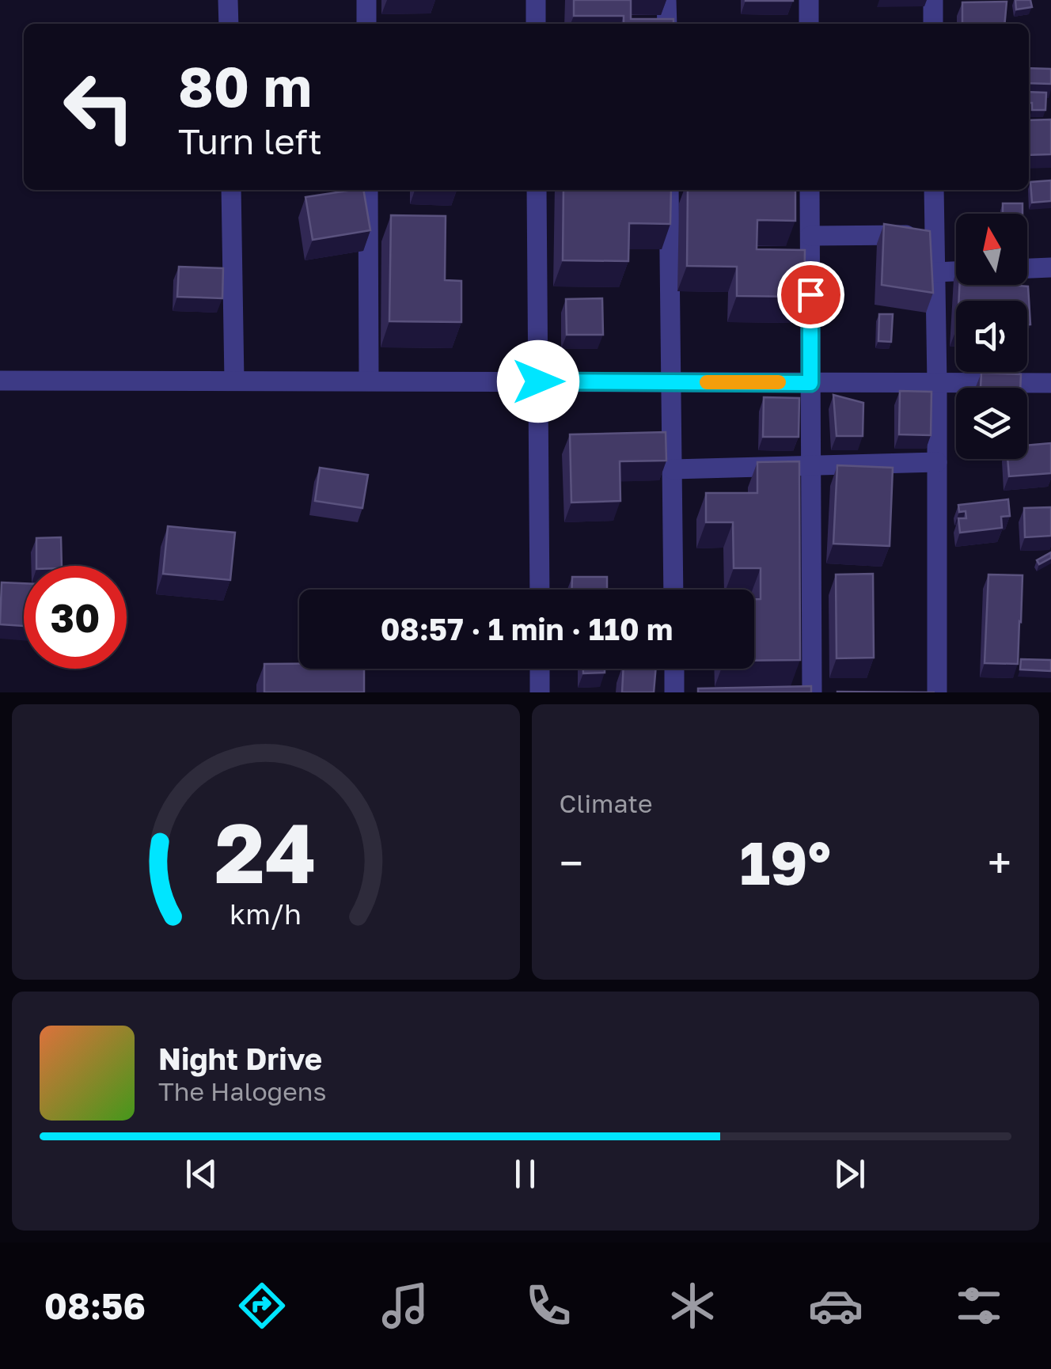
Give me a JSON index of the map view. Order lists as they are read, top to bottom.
{
  "north": "top",
  "page": {
    "turn": ["80 m", "Turn left"],
    "limit": "30",
    "trip": "08:57 · 1 min · 110 m",
    "tile": "Climate",
    "heat": ["−", "19°", "+"],
    "song": ["Night Drive", "The Halogens"],
    "tabs": "08:56",
    "gauge": ["24", "km/h"]
  }
}
